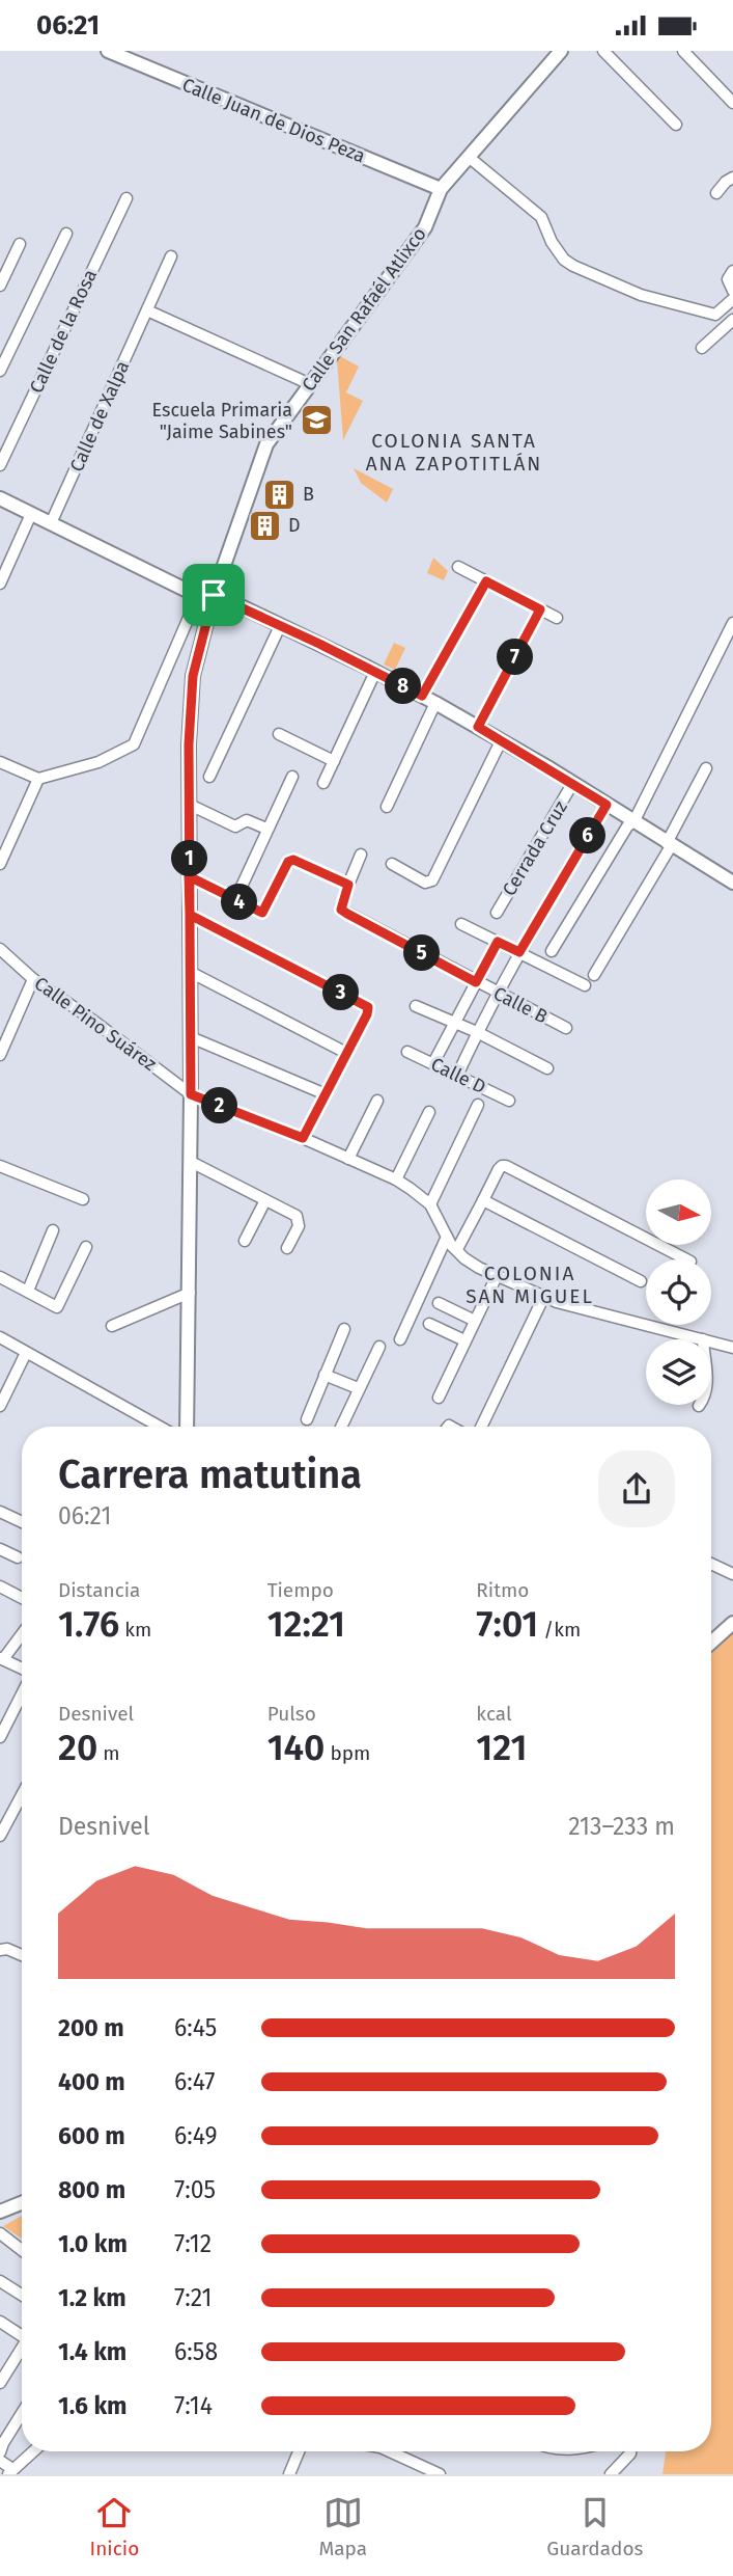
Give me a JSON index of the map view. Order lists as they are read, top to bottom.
{
  "streets": {
    "street": [
      "Calle Juan de Dios Peza",
      "Calle San Rafaél Atlixco",
      "Calle de la Rosa",
      "Calle de Xalpa",
      "Cerrada Cruz",
      "Calle B",
      "Calle Pino Suárez",
      "Calle D"
    ]
  },
  "crossings": [
    ["Calle Juan de Dios Peza", "Calle San Rafaél Atlixco"],
    ["Calle San Rafaél Atlixco", "Calle Pino Suárez"]
  ],
  "districts": ["COLONIA SANTA ANA ZAPOTITLÁN", "COLONIA SAN MIGUEL"],
  "places": {
    "school or university": ["Escuela Primaria \"Jaime Sabines\""],
    "building": ["B", "D"]
  },
  "north": "right",
  "page": {
    "status": "06:21",
    "pins": [
      "7",
      "8",
      "6",
      "1",
      "4",
      "5",
      "3",
      "2"
    ],
    "heading": ["Carrera matutina", "06:21"],
    "stats": [
      ["Distancia", "1.76 km"],
      ["Tiempo", "12:21"],
      ["Ritmo", "7:01 /km"],
      ["Desnivel", "20 m"],
      ["Pulso", "140 bpm"],
      ["kcal", "121"]
    ],
    "chart": ["Desnivel", "213–233 m"],
    "list": [
      {
        "name": "200 m",
        "note": "6:45"
      },
      {
        "name": "400 m",
        "note": "6:47"
      },
      {
        "name": "600 m",
        "note": "6:49"
      },
      {
        "name": "800 m",
        "note": "7:05"
      },
      {
        "name": "1.0 km",
        "note": "7:12"
      },
      {
        "name": "1.2 km",
        "note": "7:21"
      },
      {
        "name": "1.4 km",
        "note": "6:58"
      },
      {
        "name": "1.6 km",
        "note": "7:14"
      }
    ],
    "tabs": ["Inicio", "Mapa", "Guardados"]
  }
}
